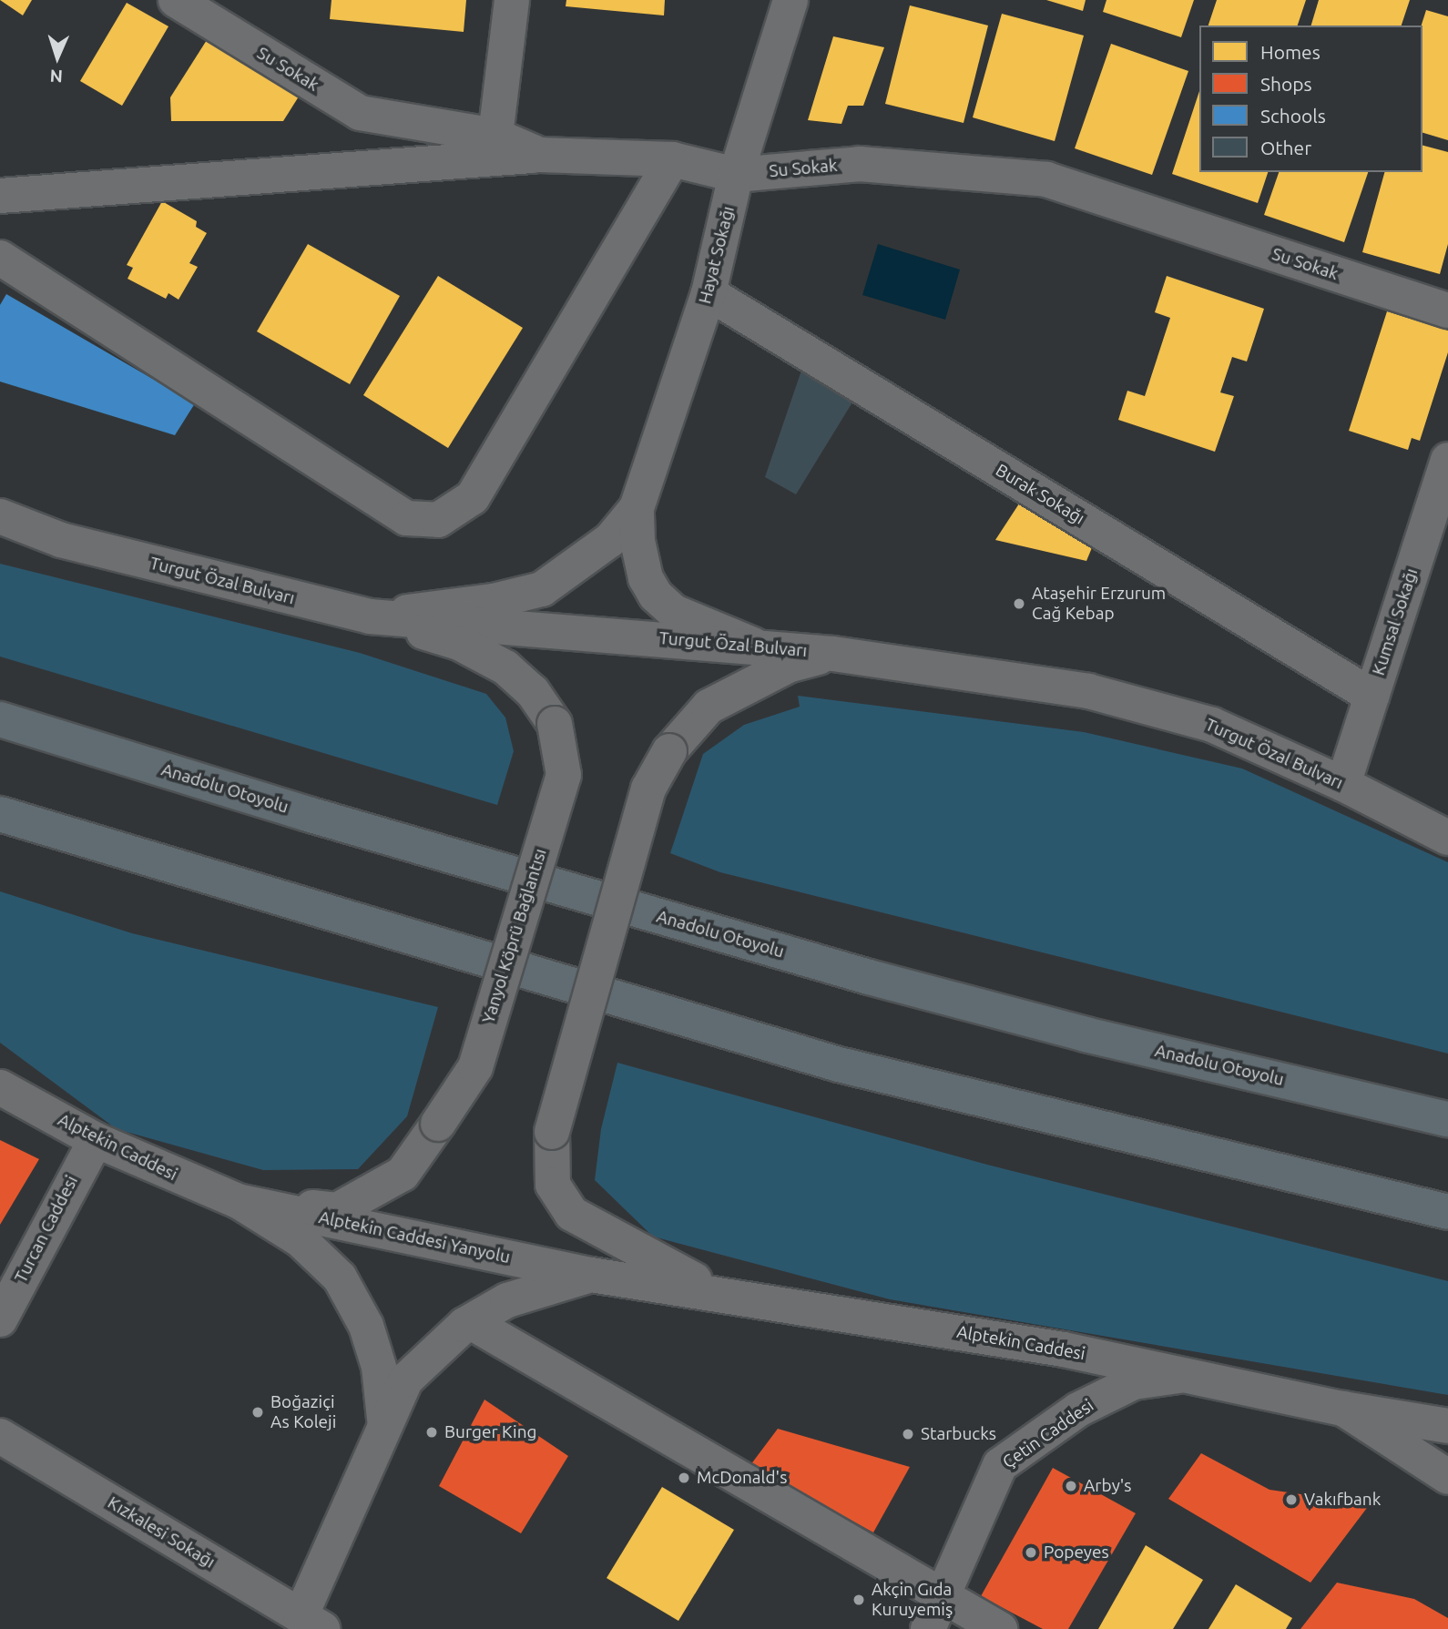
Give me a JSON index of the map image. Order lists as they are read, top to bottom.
{
  "streets": {
    "highway": ["Anadolu Otoyolu"],
    "street": [
      "Su Sokak",
      "Hayat Sokağı",
      "Burak Sokağı",
      "Turgut Özal Bulvarı",
      "Kumsal Sokağı",
      "Yanyol Köprü Bağlantısı",
      "Alptekin Caddesi",
      "Turcan Caddesi",
      "Alptekin Caddesi Yanyolu",
      "Çetin Caddesi",
      "Kızkalesi Sokağı"
    ]
  },
  "crossings": [
    ["Su Sokak", "Hayat Sokağı"],
    ["Hayat Sokağı", "Burak Sokağı"],
    ["Burak Sokağı", "Kumsal Sokağı"],
    ["Turgut Özal Bulvarı", "Kumsal Sokağı"],
    ["Turgut Özal Bulvarı", "Yanyol Köprü Bağlantısı"],
    ["Yanyol Köprü Bağlantısı", "Alptekin Caddesi"],
    ["Yanyol Köprü Bağlantısı", "Alptekin Caddesi Yanyolu"],
    ["Alptekin Caddesi", "Turcan Caddesi"],
    ["Alptekin Caddesi", "Alptekin Caddesi Yanyolu"],
    ["Alptekin Caddesi", "Çetin Caddesi"]
  ],
  "places": [
    "Ataşehir Erzurum Cağ Kebap",
    "Boğaziçi As Koleji",
    "Burger King",
    "Starbucks",
    "McDonald's",
    "Arby's",
    "Vakıfbank",
    "Popeyes",
    "Akçin Gıda Kuruyemiş"
  ],
  "legend": [
    "Homes",
    "Shops",
    "Schools",
    "Other"
  ],
  "north": "bottom"
}
